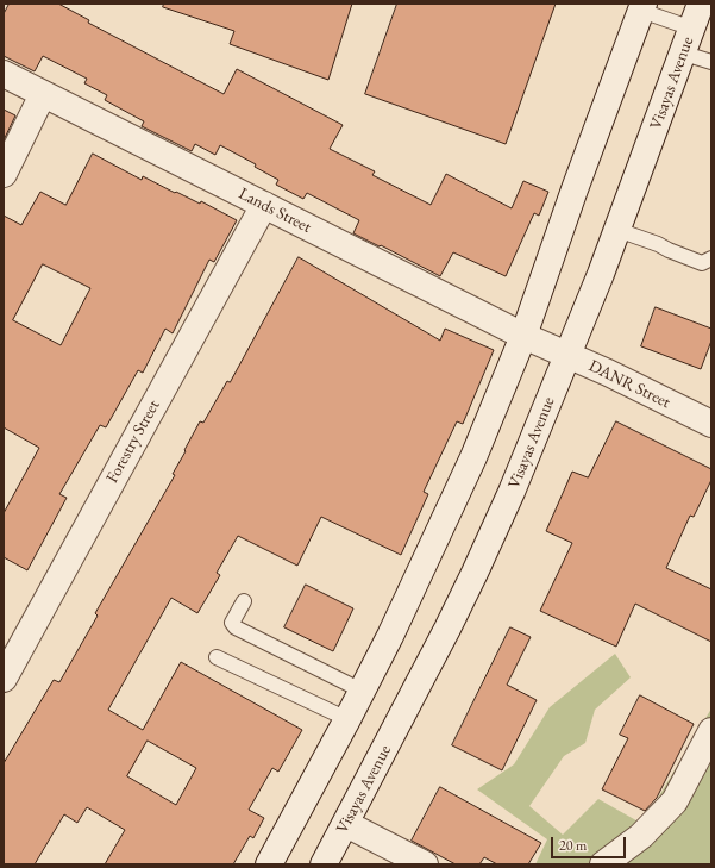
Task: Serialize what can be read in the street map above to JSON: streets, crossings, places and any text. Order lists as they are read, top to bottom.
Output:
{
  "streets": {
    "main road": [
      "Visayas Avenue",
      "Lands Street",
      "DANR Street",
      "Forestry Street"
    ]
  },
  "crossings": [
    ["Visayas Avenue", "Lands Street"],
    ["Visayas Avenue", "DANR Street"],
    ["Lands Street", "DANR Street"],
    ["Lands Street", "Forestry Street"]
  ],
  "scale_bar": "20 m"
}
